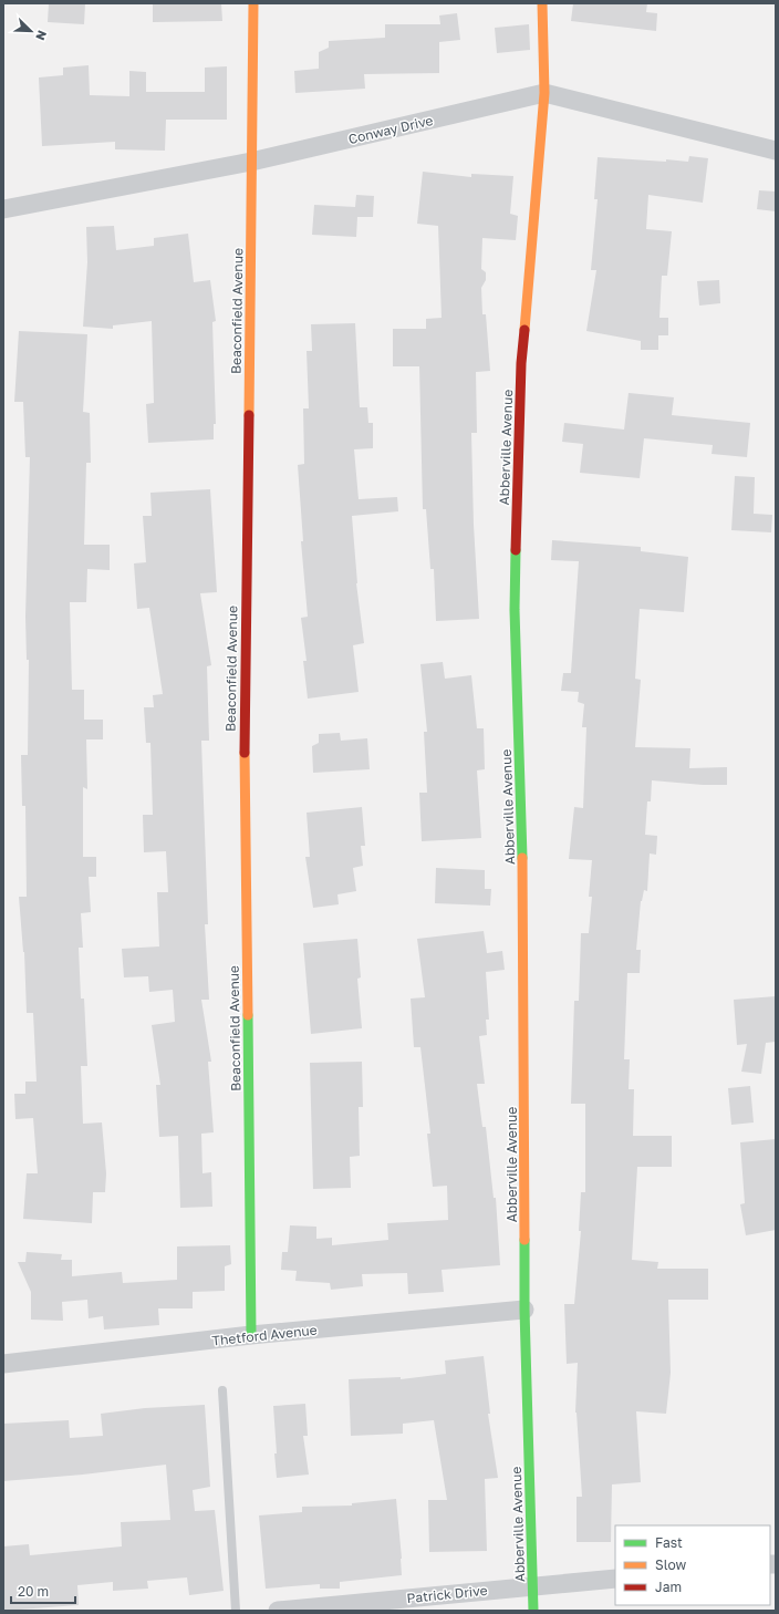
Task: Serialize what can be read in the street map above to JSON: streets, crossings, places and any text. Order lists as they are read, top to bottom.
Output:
{
  "streets": {
    "street": [
      "Conway Drive",
      "Beaconfield Avenue",
      "Abberville Avenue",
      "Thetford Avenue",
      "Patrick Drive"
    ]
  },
  "crossings": [
    ["Conway Drive", "Beaconfield Avenue"],
    ["Conway Drive", "Abberville Avenue"],
    ["Beaconfield Avenue", "Thetford Avenue"],
    ["Abberville Avenue", "Thetford Avenue"],
    ["Abberville Avenue", "Patrick Drive"]
  ],
  "legend": ["Fast", "Slow", "Jam"],
  "scale_bar": "20 m",
  "north": "bottom right"
}
